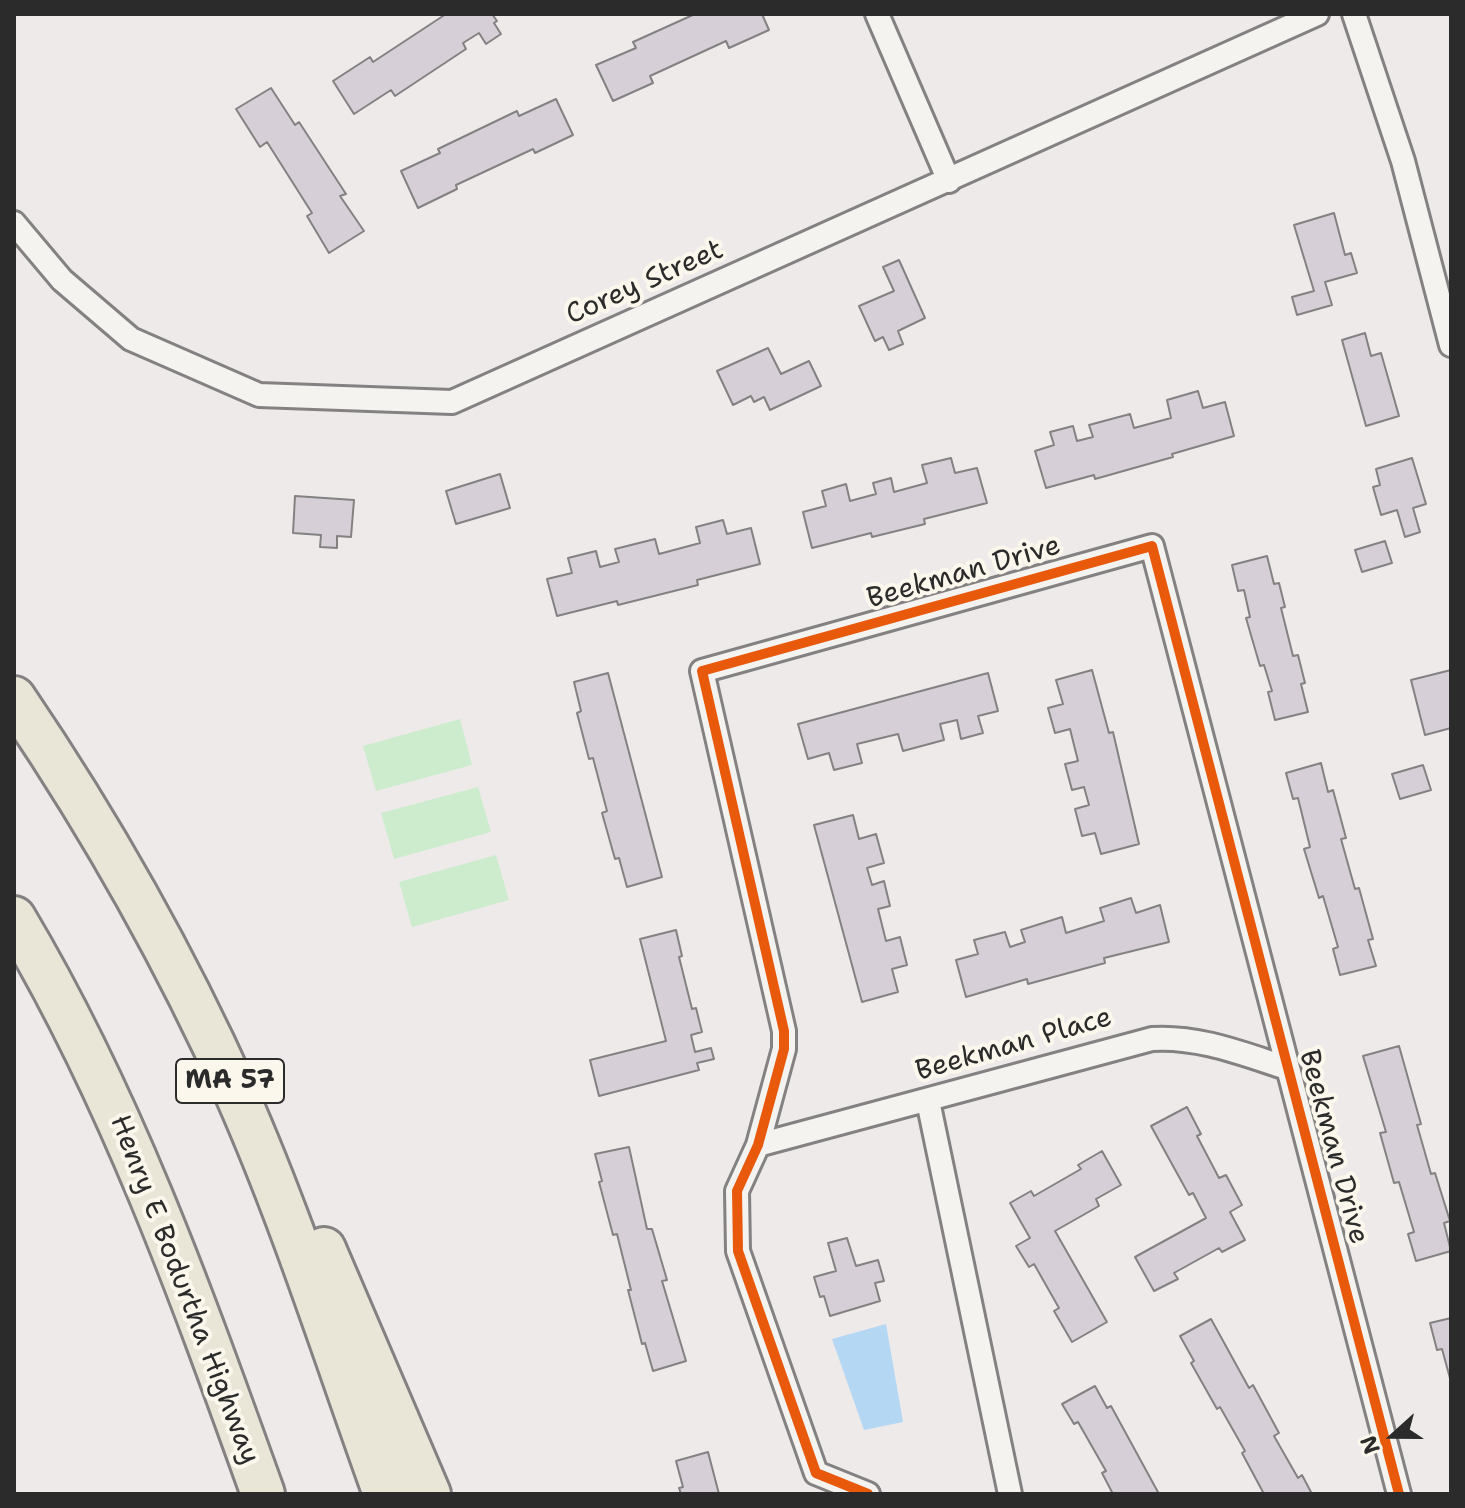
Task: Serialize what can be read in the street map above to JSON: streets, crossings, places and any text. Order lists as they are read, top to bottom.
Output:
{
  "streets": {
    "highway": ["MA 57", "Henry E Bodurtha Highway"],
    "street": ["Corey Street", "Beekman Drive", "Beekman Place"]
  },
  "crossings": [
    ["Beekman Drive", "Beekman Place"]
  ],
  "north": "left"
}
